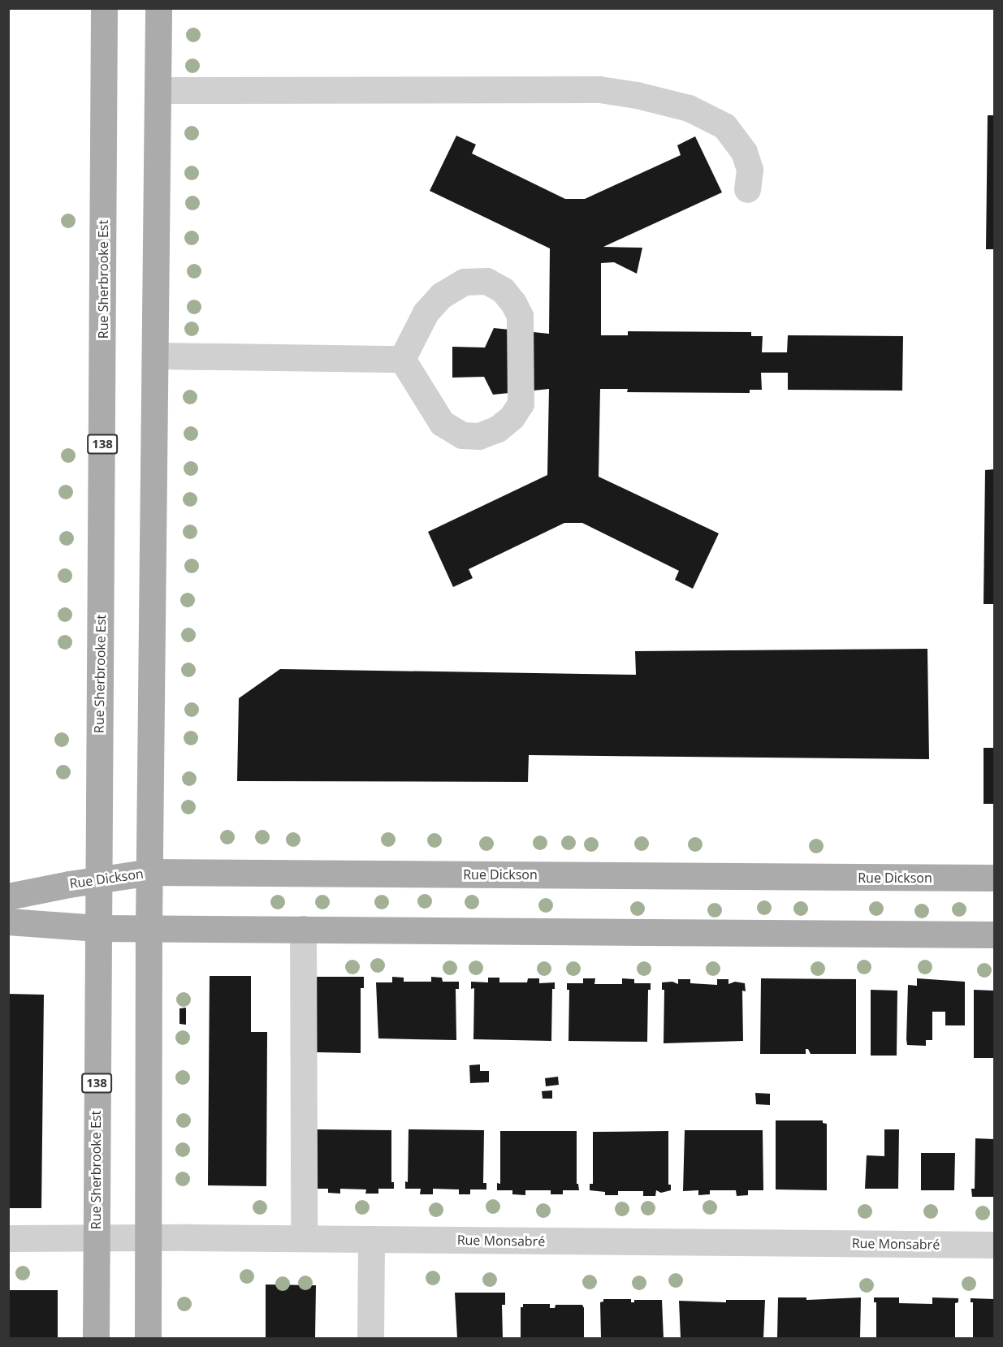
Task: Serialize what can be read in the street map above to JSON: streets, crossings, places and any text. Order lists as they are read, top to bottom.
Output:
{
  "streets": {
    "main road": ["Rue Sherbrooke Est", "138", "Rue Dickson"],
    "street": ["Rue Monsabré"]
  },
  "crossings": [
    ["Rue Sherbrooke Est", "Rue Dickson"],
    ["Rue Sherbrooke Est", "Rue Monsabré"]
  ]
}
